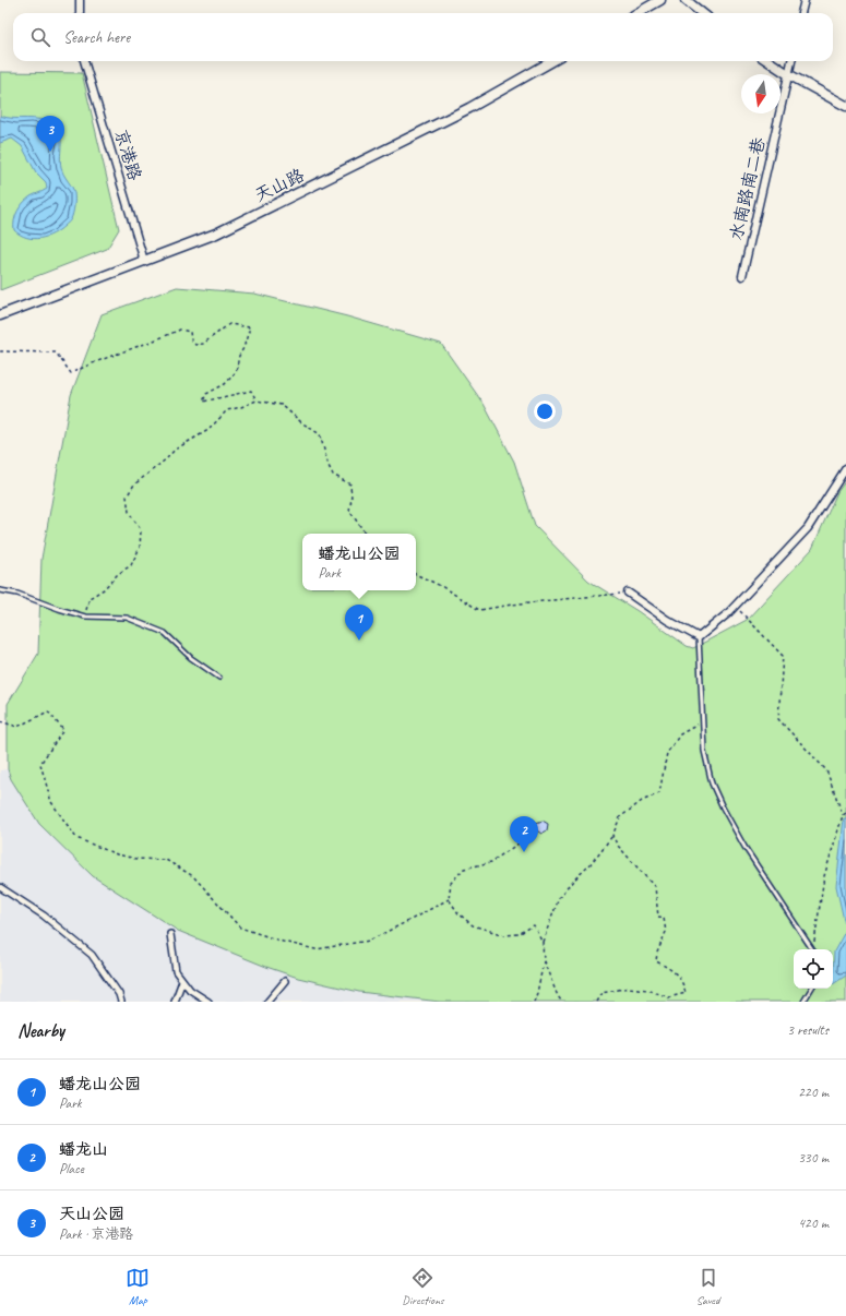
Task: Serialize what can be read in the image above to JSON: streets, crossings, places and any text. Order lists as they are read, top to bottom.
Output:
{
  "streets": {
    "street": ["京港路", "天山路", "水南路南二巷"]
  },
  "crossings": [
    ["京港路", "天山路"]
  ],
  "north": "bottom",
  "page": {
    "search": "Search here",
    "pins": ["3", "1", "2"],
    "popup": ["蟠龙山公园", "Park"],
    "heading": ["Nearby", "3 results"],
    "list": [
      {
        "mark": "1",
        "name": "蟠龙山公园",
        "note": "Park",
        "value": "220 m"
      },
      {
        "mark": "2",
        "name": "蟠龙山",
        "note": "Place",
        "value": "330 m"
      },
      {
        "mark": "3",
        "name": "天山公园",
        "note": "Park · 京港路",
        "value": "420 m"
      }
    ],
    "nav": ["Map", "Directions", "Saved"]
  }
}
